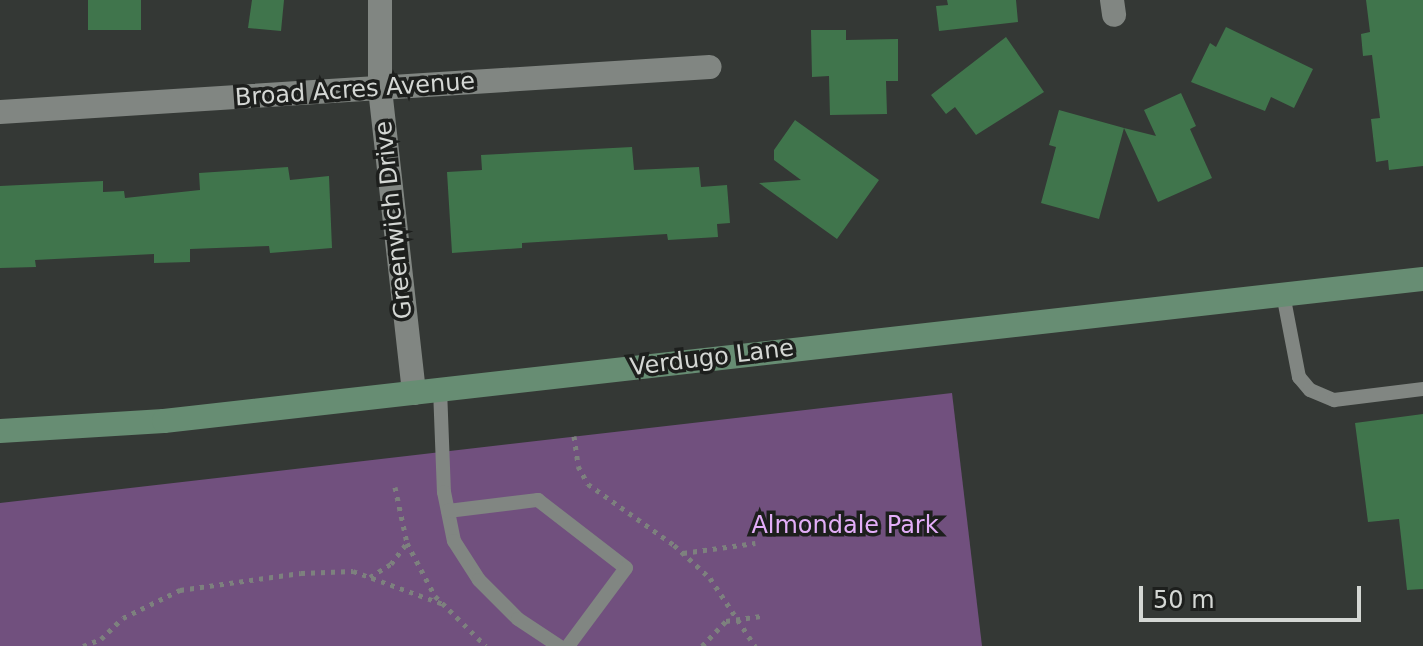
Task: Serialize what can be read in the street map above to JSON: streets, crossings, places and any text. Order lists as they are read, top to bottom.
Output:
{
  "streets": {
    "street": ["Broad Acres Avenue", "Greenwich Drive", "Verdugo Lane"]
  },
  "crossings": [
    ["Broad Acres Avenue", "Greenwich Drive"],
    ["Greenwich Drive", "Verdugo Lane"]
  ],
  "parks": ["Almondale Park"],
  "scale_bar": "50 m"
}
